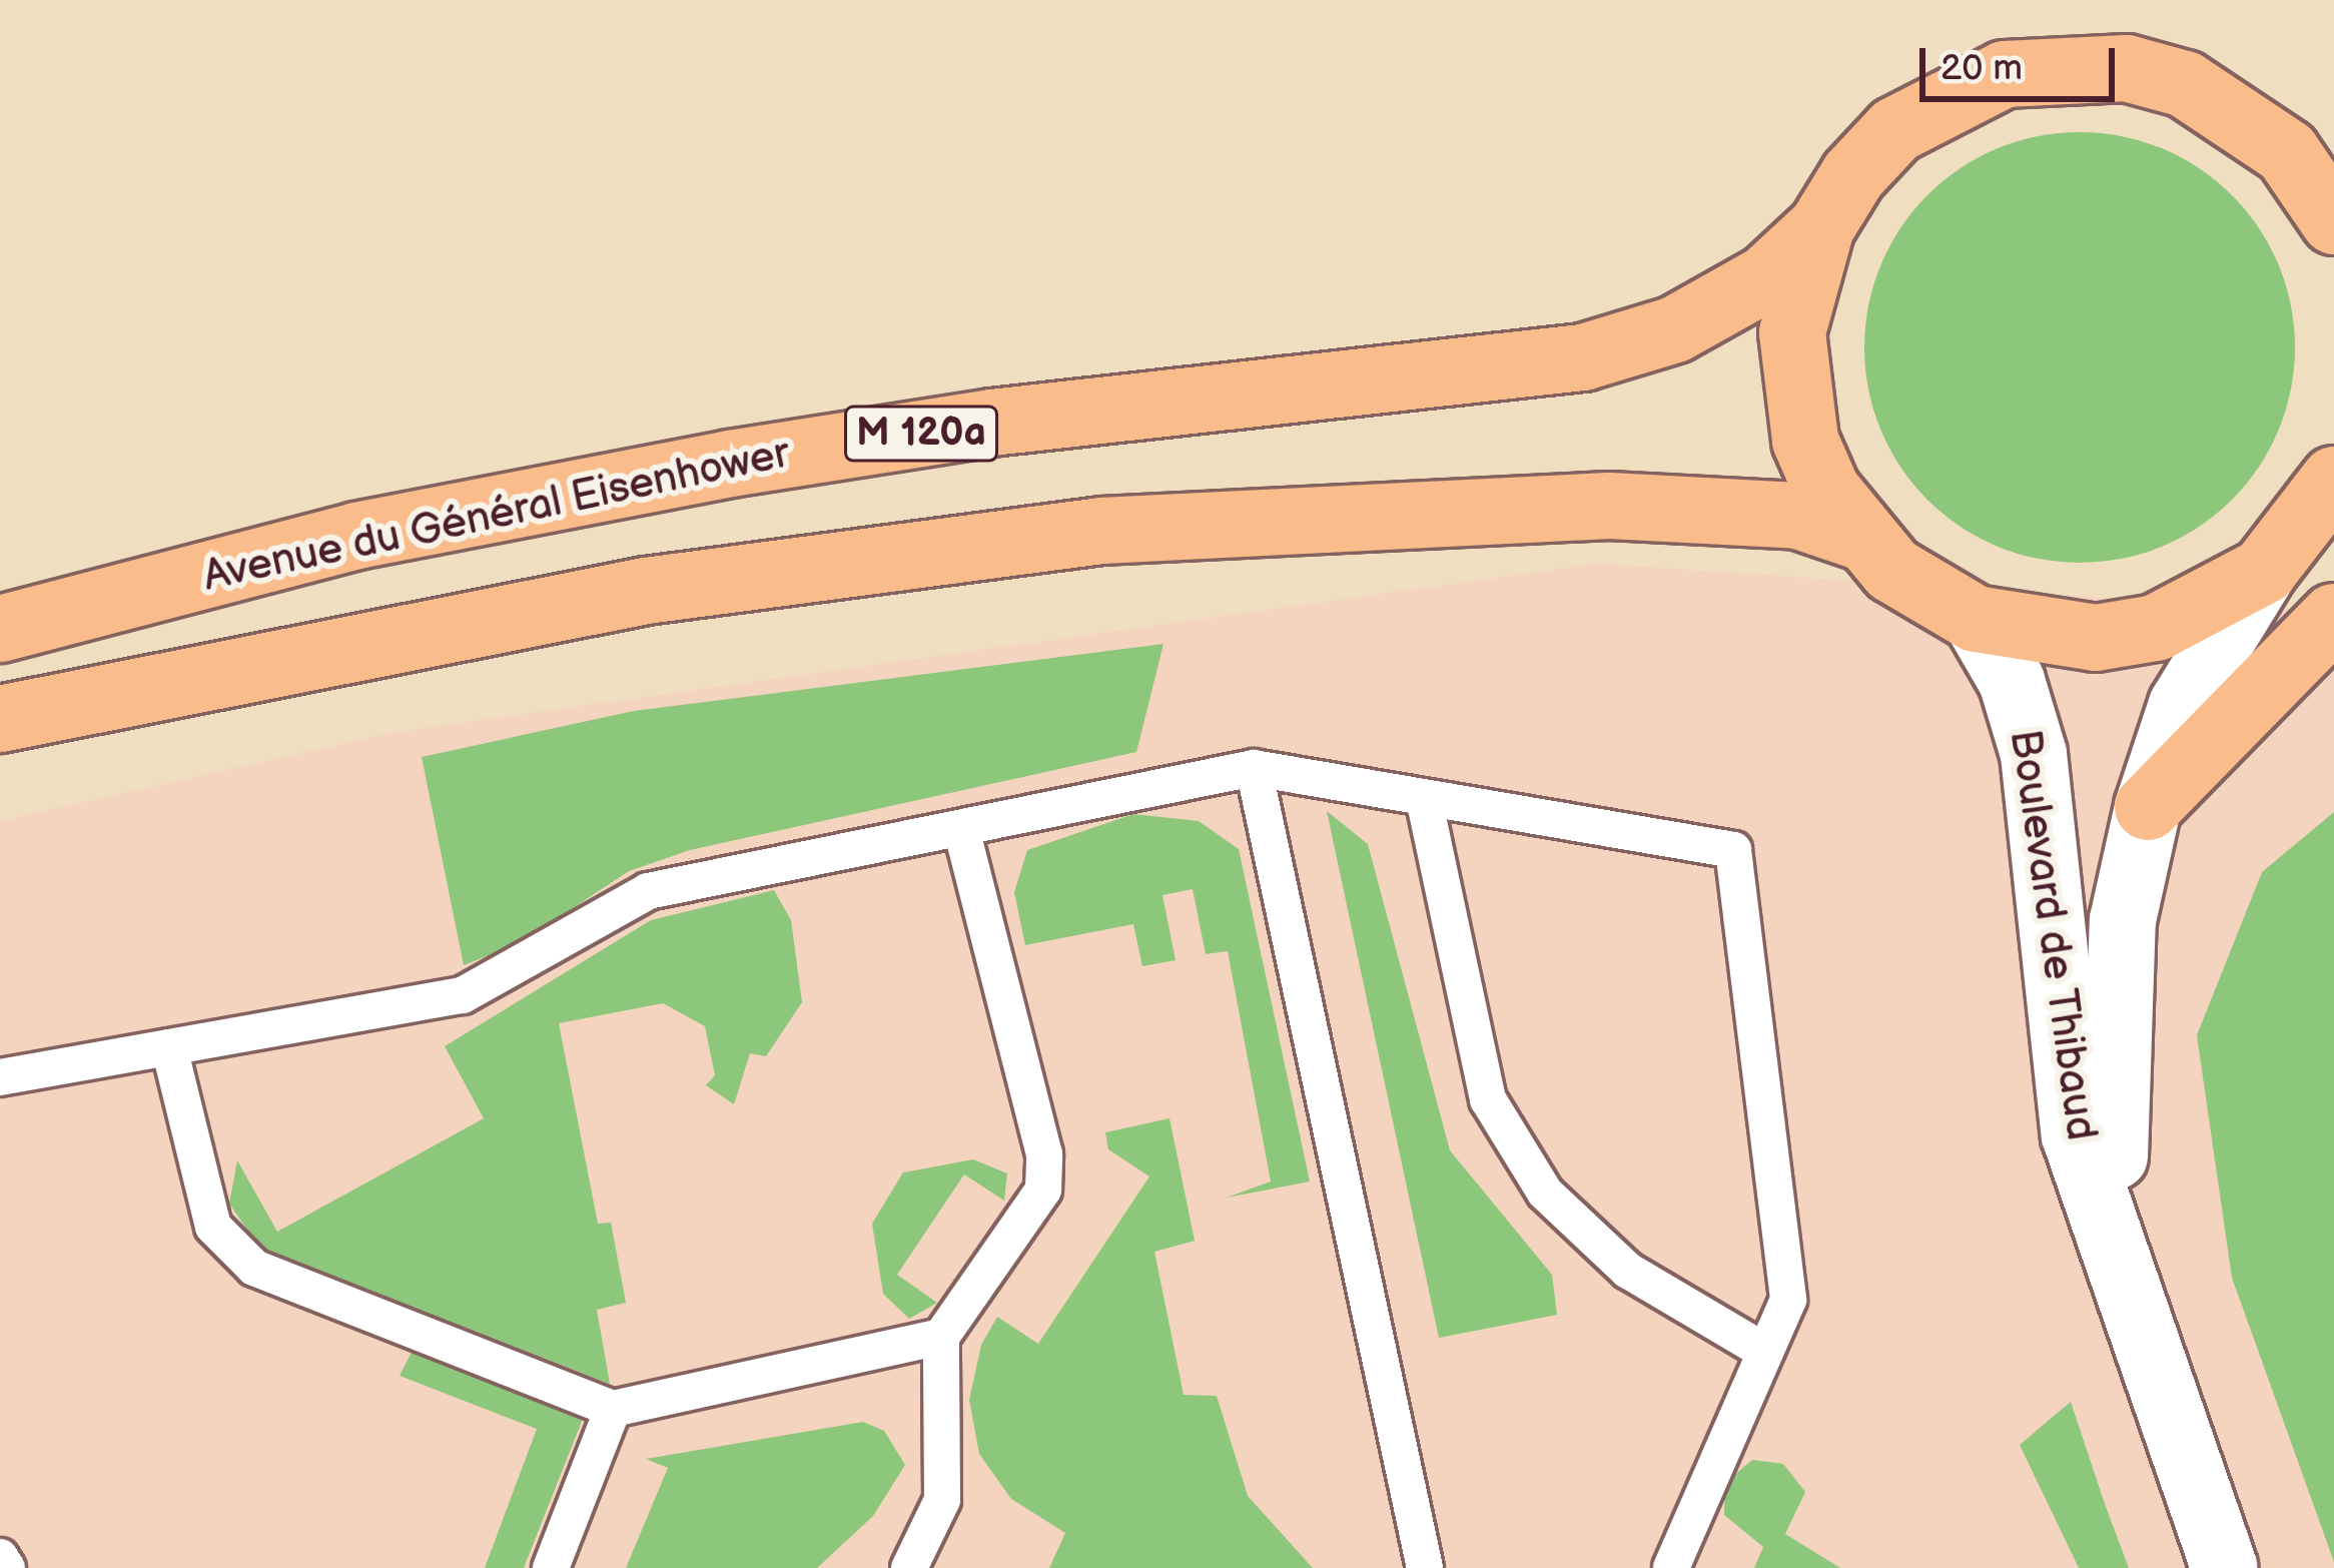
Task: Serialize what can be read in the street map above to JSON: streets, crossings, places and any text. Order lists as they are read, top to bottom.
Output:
{
  "streets": {
    "main road": ["M 120a", "Avenue du Général Eisenhower"],
    "street": ["Boulevard de Thibaud"]
  },
  "scale_bar": "20 m"
}
